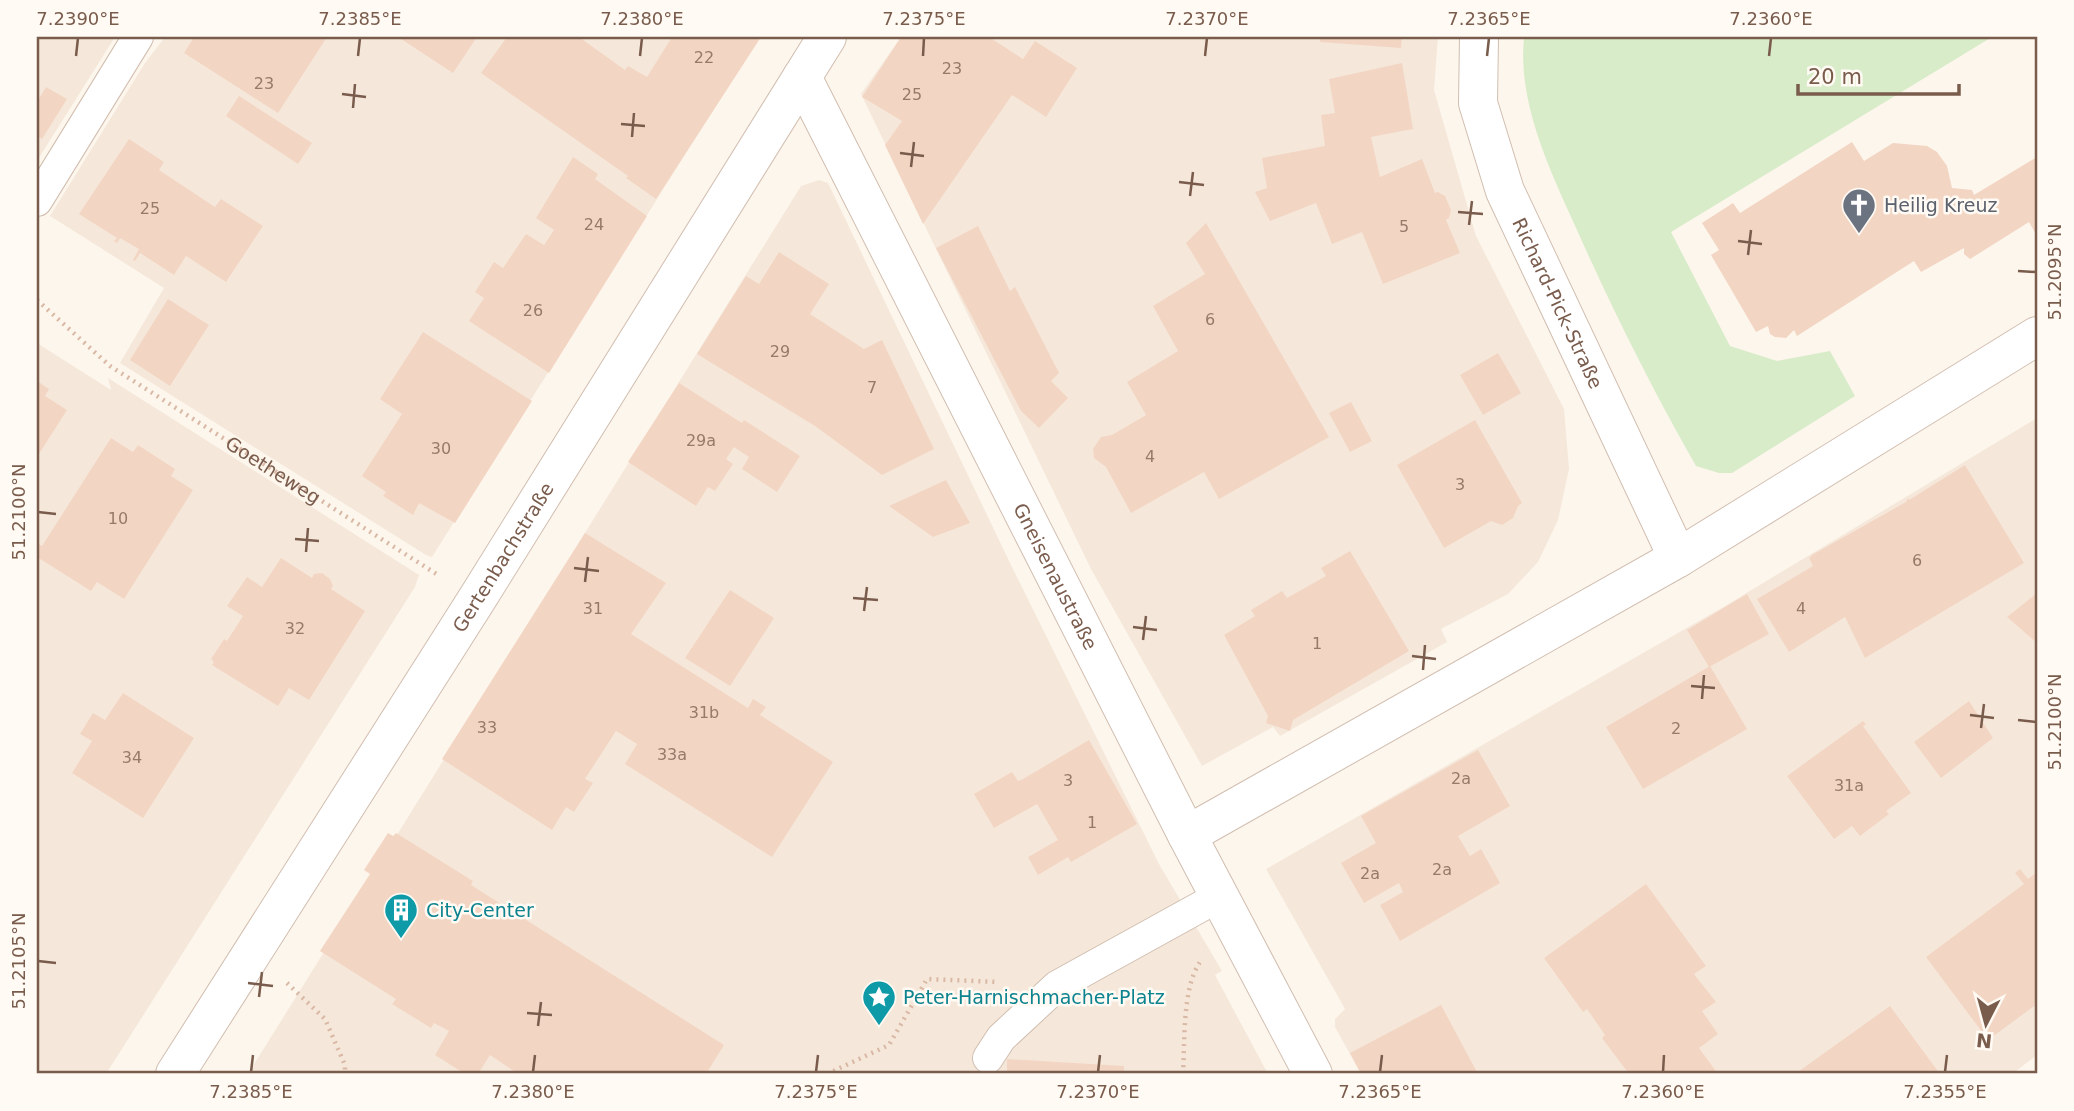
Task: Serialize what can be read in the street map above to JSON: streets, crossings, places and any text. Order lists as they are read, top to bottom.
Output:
{
  "streets": {
    "street": ["Richard-Pick-Straße", "Gertenbachstraße", "Gneisenaustraße"],
    "path": ["Goetheweg"]
  },
  "crossings": [
    ["Gertenbachstraße", "Gneisenaustraße"]
  ],
  "places": {
    "church": ["Heilig Kreuz"],
    "building": ["City-Center"],
    "place": ["Peter-Harnischmacher-Platz"]
  },
  "house_numbers": [
    "22",
    "23",
    "23",
    "25",
    "25",
    "24",
    "5",
    "26",
    "6",
    "29",
    "7",
    "29a",
    "30",
    "4",
    "3",
    "10",
    "6",
    "31",
    "4",
    "32",
    "1",
    "31b",
    "33",
    "2",
    "33a",
    "34",
    "2a",
    "3",
    "31a",
    "1",
    "2a",
    "2a"
  ],
  "scale_bar": "20 m",
  "north": "bottom",
  "coordinates": [
    "7.2390°E",
    "7.2385°E",
    "7.2380°E",
    "7.2375°E",
    "7.2370°E",
    "7.2365°E",
    "7.2360°E",
    "51.2095°N",
    "51.2100°N",
    "51.2105°N",
    "7.2355°E"
  ]
}
